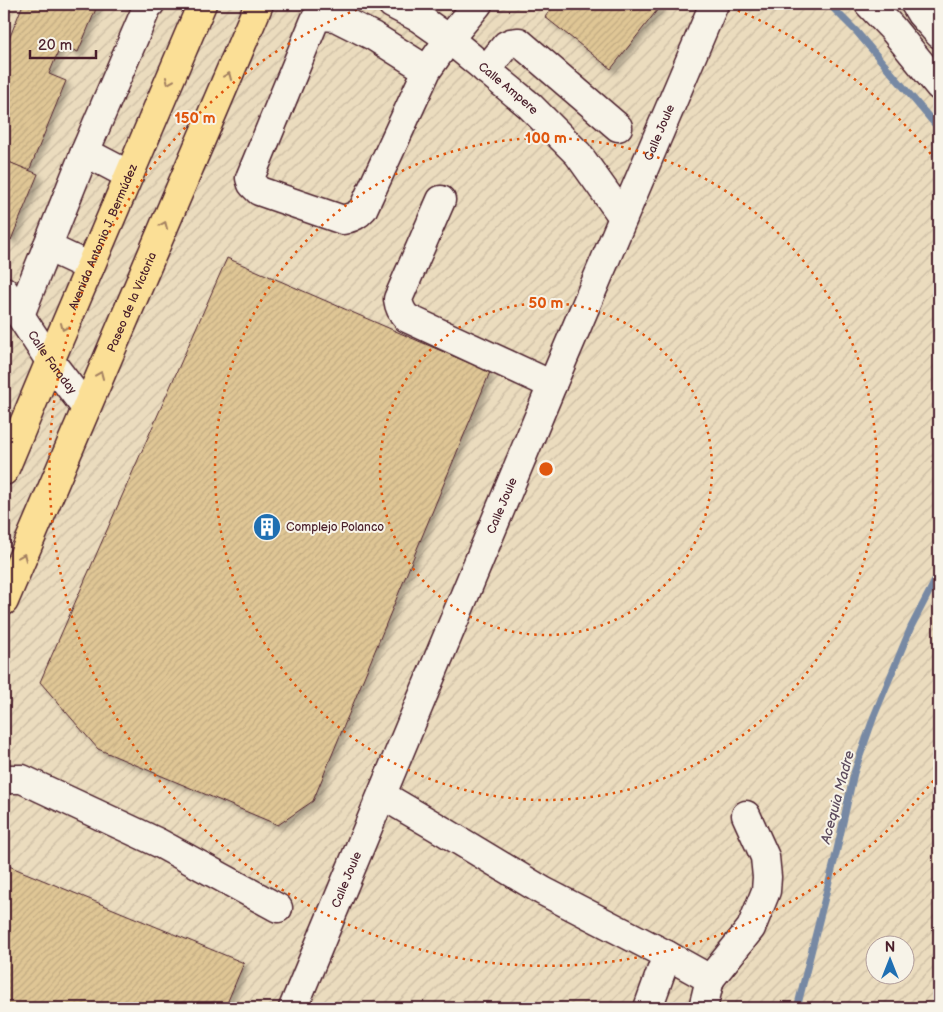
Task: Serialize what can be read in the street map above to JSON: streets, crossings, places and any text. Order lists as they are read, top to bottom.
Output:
{
  "streets": {
    "main road": ["Avenida Antonio J. Bermúdez", "Paseo de la Victoria"],
    "street": ["Calle Ampere", "Calle Joule", "Calle Faraday"]
  },
  "crossings": [
    ["Calle Ampere", "Calle Joule"],
    ["Avenida Antonio J. Bermúdez", "Calle Faraday"],
    ["Paseo de la Victoria", "Calle Faraday"]
  ],
  "one_way": ["Avenida Antonio J. Bermúdez", "Paseo de la Victoria"],
  "water": ["Acequia Madre"],
  "places": {
    "building": ["Complejo Polanco"]
  },
  "scale_bar": "20 m",
  "north": "top",
  "rings": ["150 m", "100 m", "50 m"]
}
